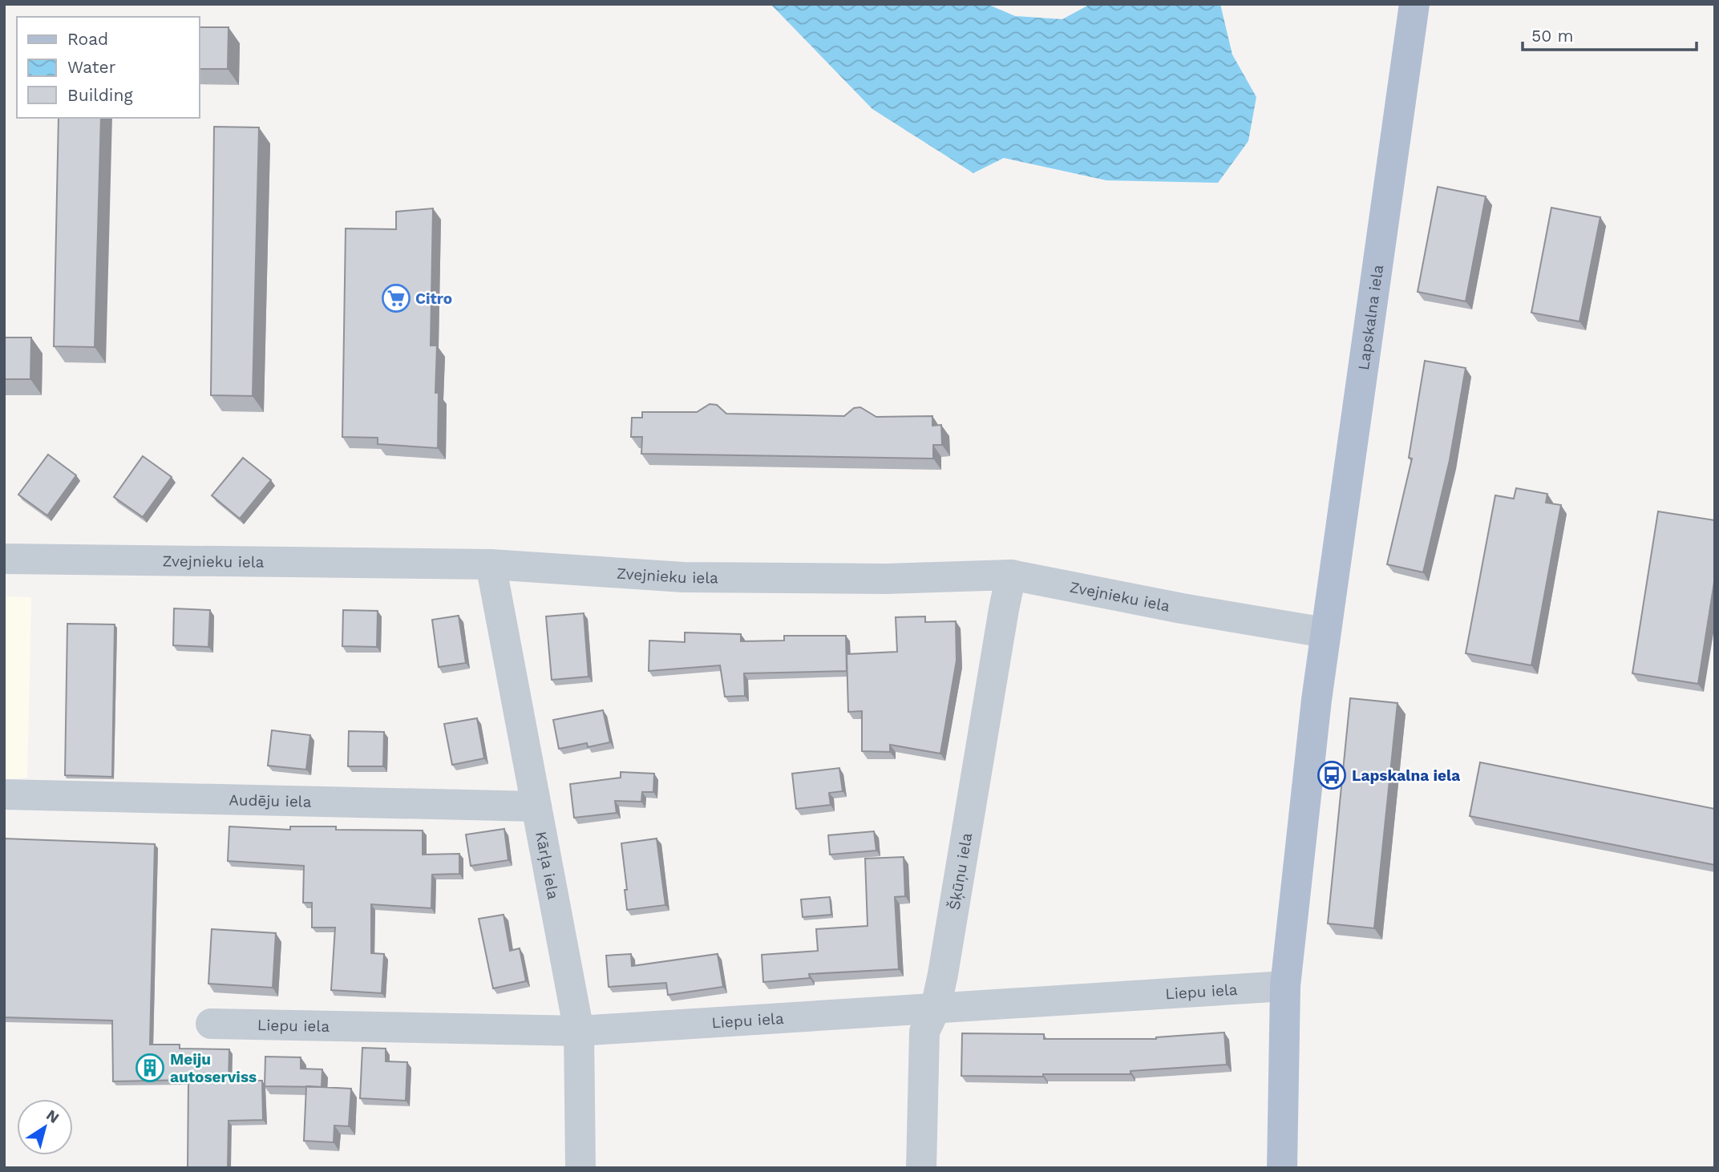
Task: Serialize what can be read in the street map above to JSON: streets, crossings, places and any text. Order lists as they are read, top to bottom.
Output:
{
  "streets": {
    "main road": ["Lapskalna iela"],
    "street": [
      "Zvejnieku iela",
      "Audēju iela",
      "Kārļa iela",
      "Šķūņu iela",
      "Liepu iela"
    ]
  },
  "crossings": [
    ["Lapskalna iela", "Zvejnieku iela"],
    ["Lapskalna iela", "Liepu iela"],
    ["Zvejnieku iela", "Kārļa iela"],
    ["Zvejnieku iela", "Šķūņu iela"],
    ["Audēju iela", "Kārļa iela"],
    ["Kārļa iela", "Liepu iela"],
    ["Šķūņu iela", "Liepu iela"]
  ],
  "places": {
    "supermarket": ["Citro"],
    "bus stop": ["Lapskalna iela"],
    "building": ["Meiju autoserviss"]
  },
  "legend": ["Road", "Water", "Building"],
  "scale_bar": "50 m",
  "north": "top right"
}
